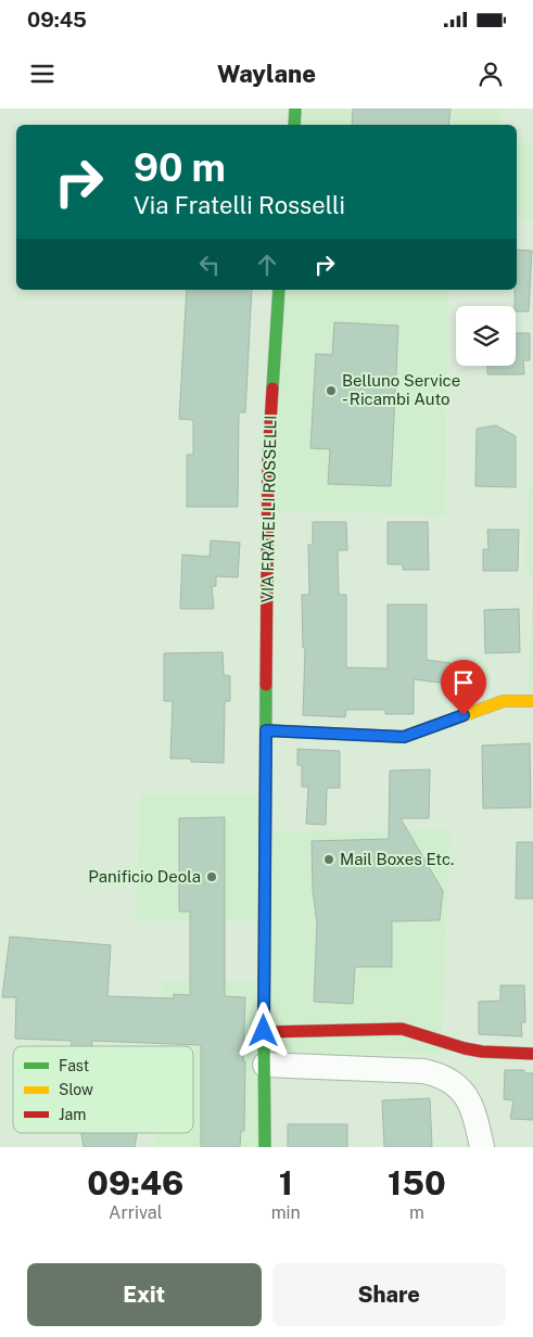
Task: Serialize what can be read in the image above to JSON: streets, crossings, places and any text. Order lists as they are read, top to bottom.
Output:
{
  "streets": {
    "main road": ["VIA FRATELLI ROSSELLI"]
  },
  "places": ["Belluno Service - Ricambi Auto", "Mail Boxes Etc.", "Panificio Deola"],
  "legend": ["Fast", "Slow", "Jam"],
  "page": {
    "status": "09:45",
    "header": "Waylane",
    "turn": ["90 m", "Via Fratelli Rosselli"],
    "eta": [
      "09:46",
      "Arrival",
      "1",
      "min",
      "150",
      "m"
    ],
    "buttons": ["Exit", "Share"]
  }
}
